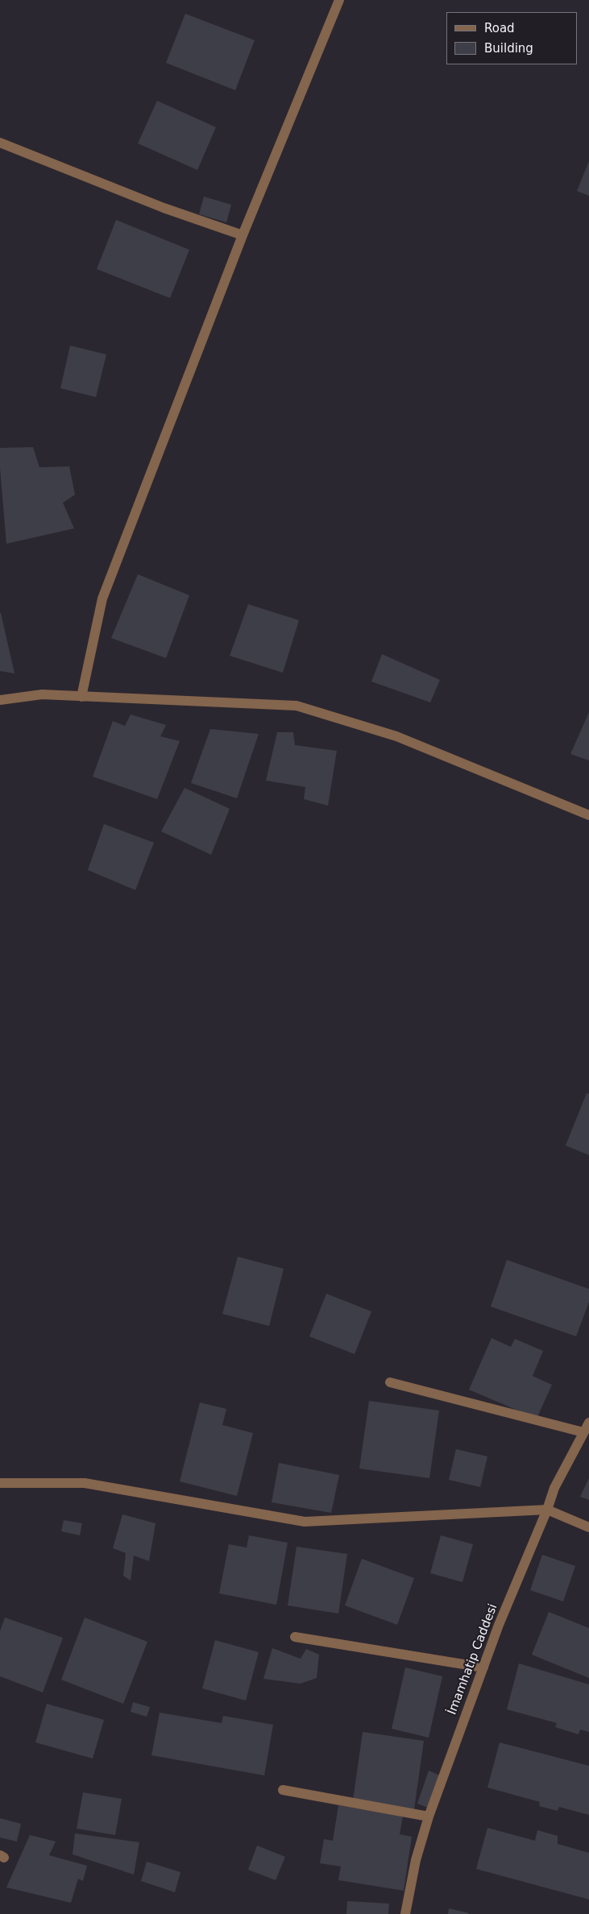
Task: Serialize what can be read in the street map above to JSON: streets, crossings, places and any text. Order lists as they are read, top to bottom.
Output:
{
  "streets": {
    "street": ["İmamhatip Caddesi"]
  },
  "legend": ["Road", "Building"]
}
